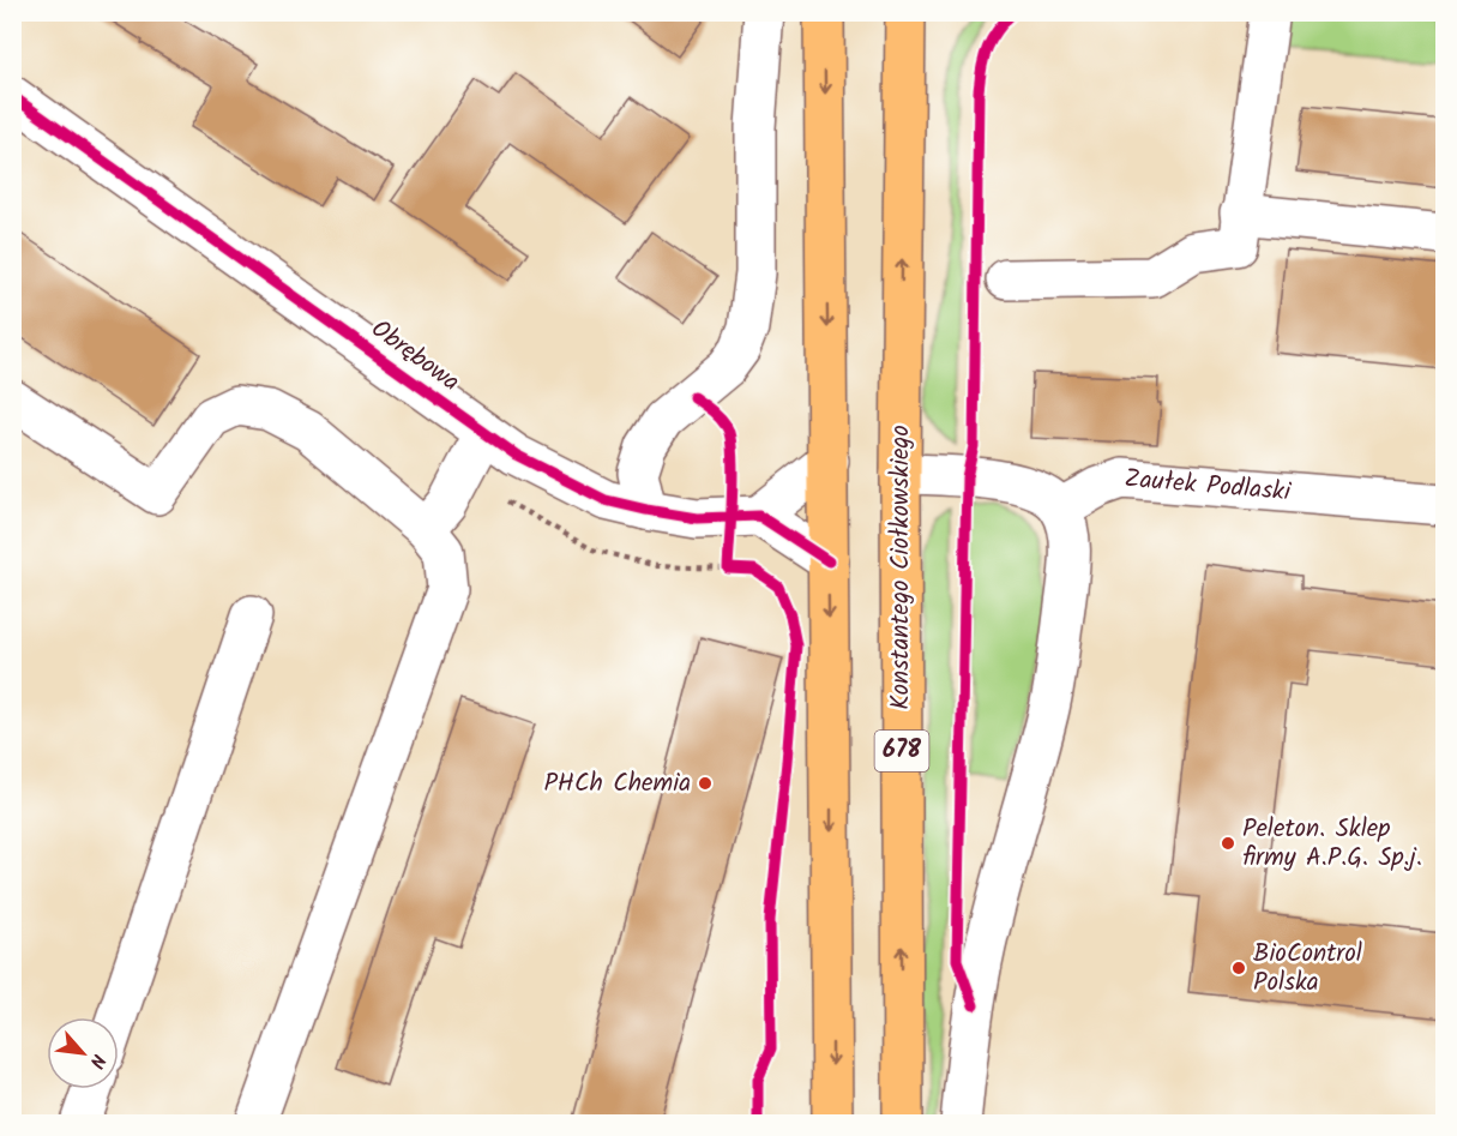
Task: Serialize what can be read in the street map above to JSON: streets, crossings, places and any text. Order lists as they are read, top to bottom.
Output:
{
  "streets": {
    "highway": ["Konstantego Ciołkowskiego", "678"],
    "street": ["Obrębowa", "Zaułek Podlaski"]
  },
  "places": ["PHCh Chemia", "Peleton. Sklep firmy A.P.G. Sp.j.", "BioControl Polska"],
  "north": "bottom right"
}
